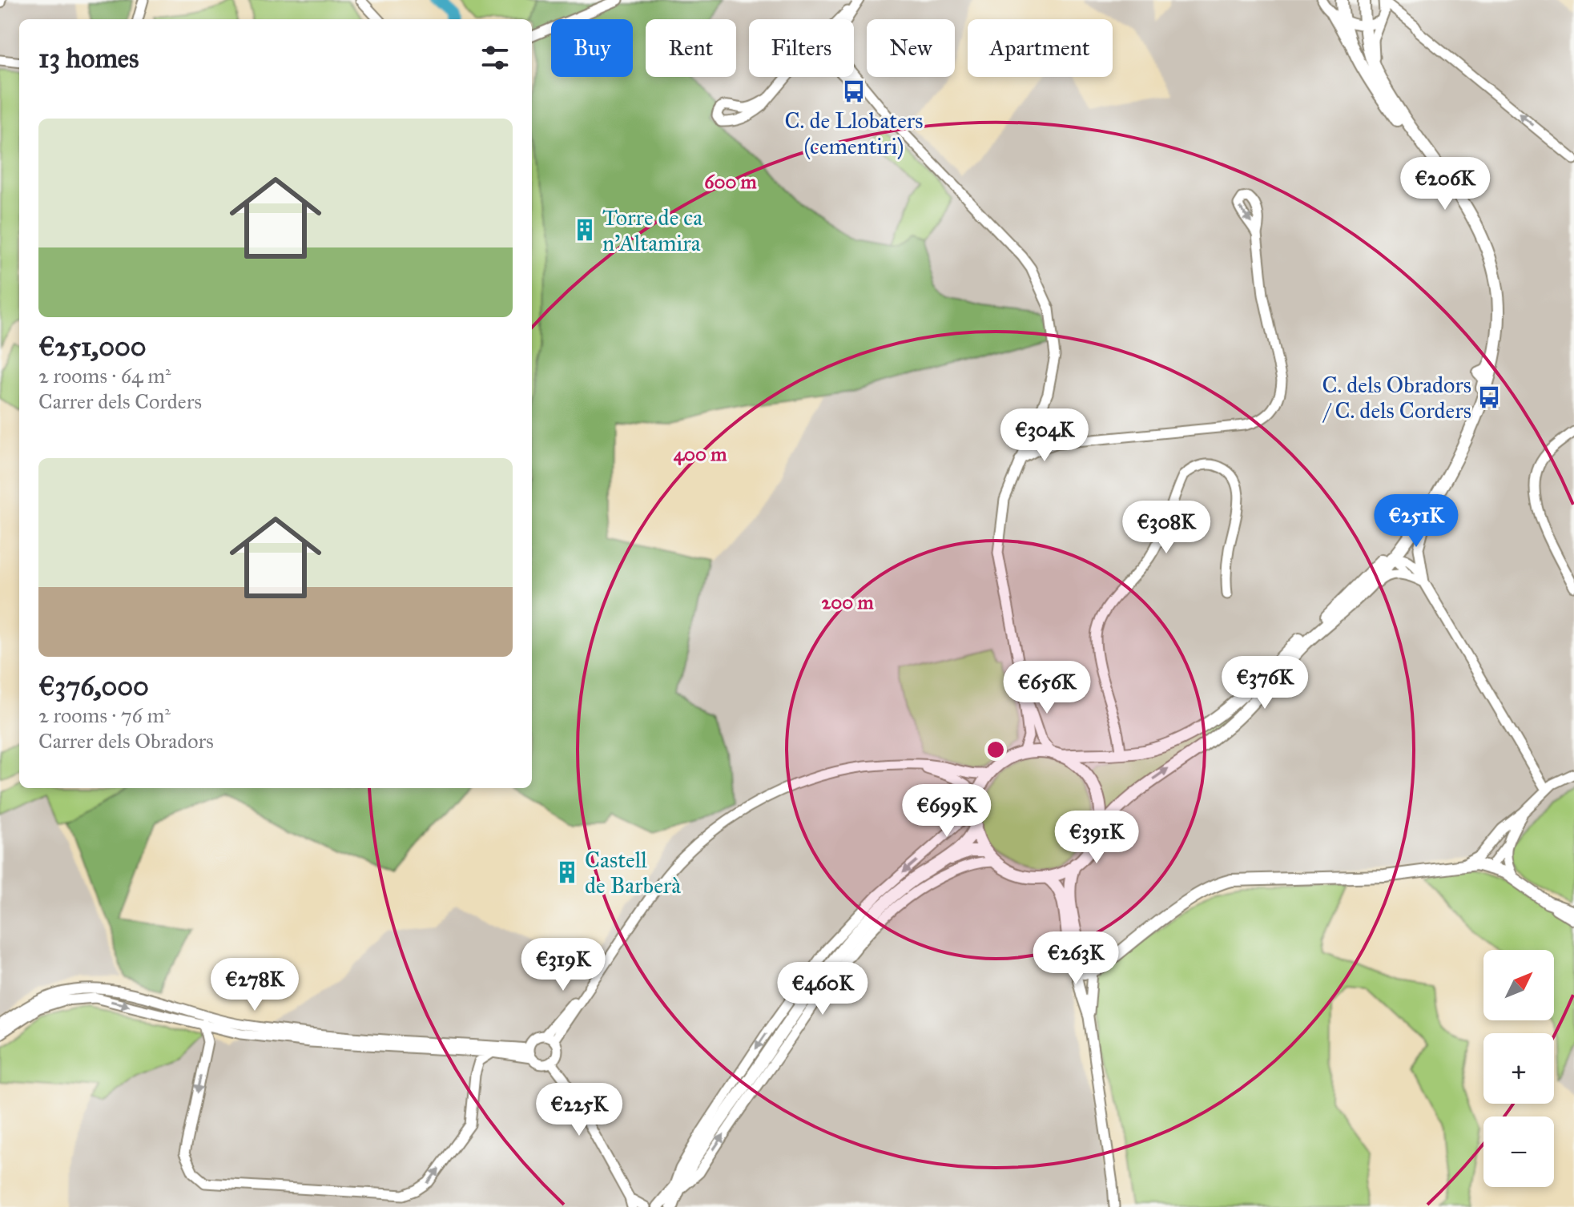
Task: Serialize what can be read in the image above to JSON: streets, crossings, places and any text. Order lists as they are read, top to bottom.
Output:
{
  "places": {
    "bus stop": ["C. de Llobaters (cementiri)", "C. dels Obradors / C. dels Corders"],
    "building": ["Torre de ca n'Altamira", "Castell de Barberà"]
  },
  "north": "top right",
  "page": {
    "chip": [
      "Buy",
      "Rent",
      "Filters",
      "New",
      "Apartment"
    ],
    "heading": "13 homes",
    "list": [
      {
        "name": "€251,000",
        "note": "2 rooms · 64 m² · Carrer dels Corders"
      },
      {
        "name": "€376,000",
        "note": "2 rooms · 76 m² · Carrer dels Obradors"
      }
    ],
    "price": [
      "€206K",
      "€304K",
      "€251K",
      "€308K",
      "€376K",
      "€656K",
      "€699K",
      "€391K",
      "€263K",
      "€319K",
      "€278K",
      "€460K",
      "€225K"
    ],
    "map_buttons": ["+", "−"]
  },
  "rings": ["600 m", "400 m", "200 m"]
}
